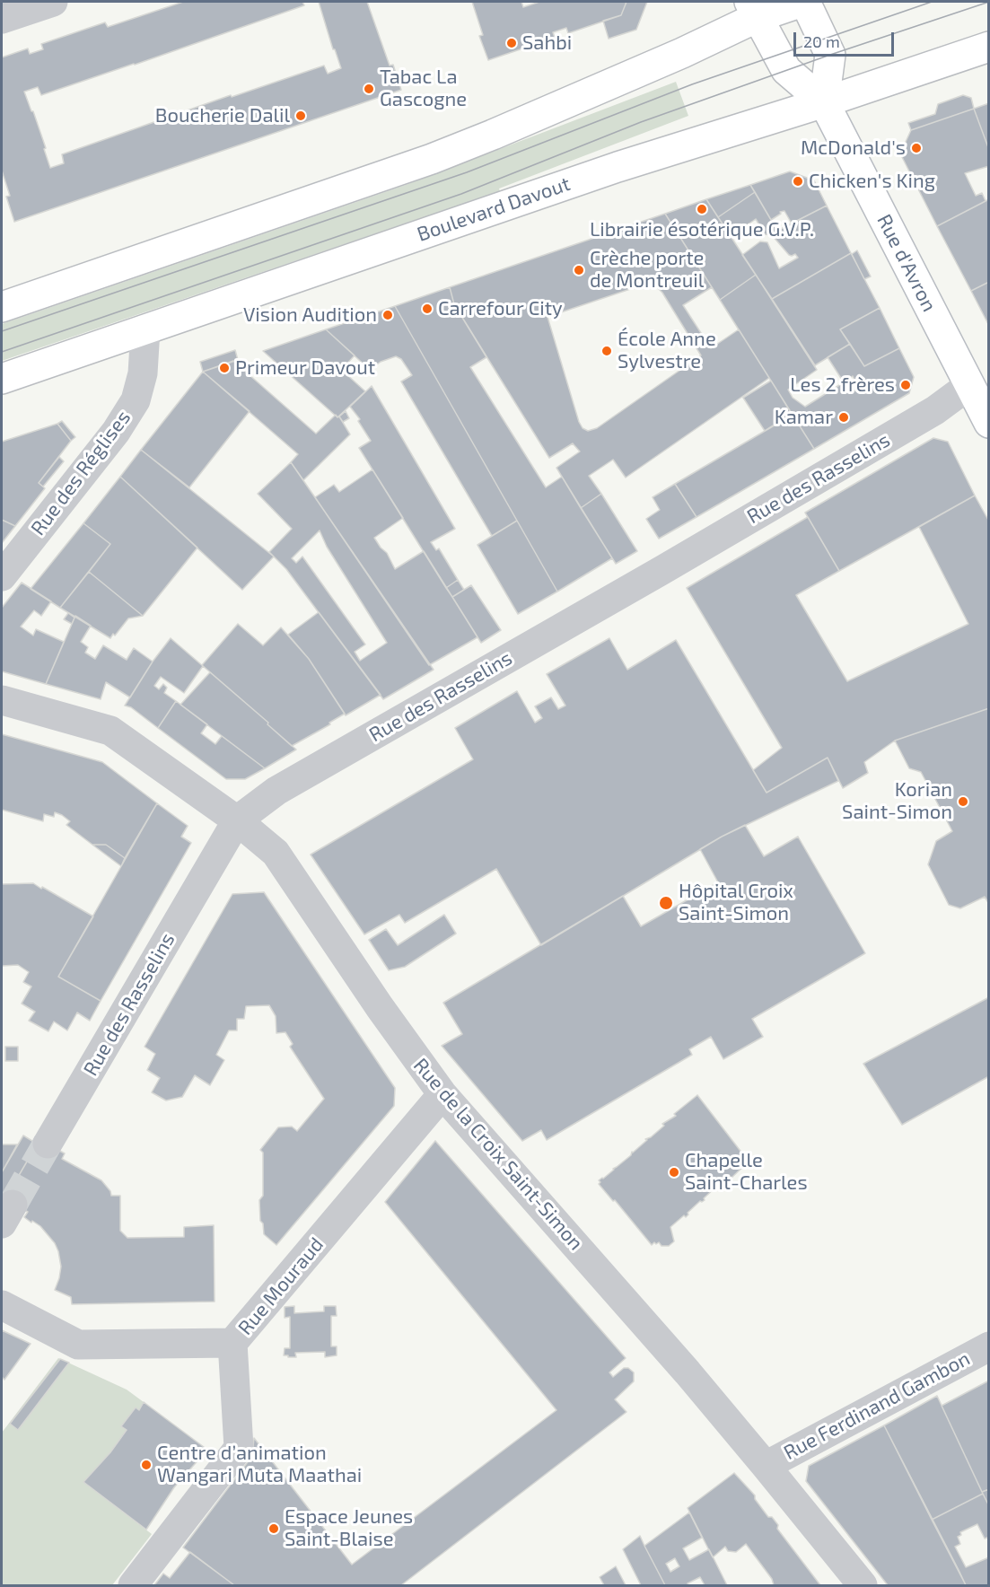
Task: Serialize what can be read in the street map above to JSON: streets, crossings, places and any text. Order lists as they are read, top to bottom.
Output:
{
  "streets": {
    "main road": ["Boulevard Davout", "Rue d'Avron"],
    "street": [
      "Rue des Réglises",
      "Rue des Rasselins",
      "Rue de la Croix Saint-Simon",
      "Rue Mouraud",
      "Rue Ferdinand Gambon"
    ]
  },
  "crossings": [
    ["Boulevard Davout", "Rue d'Avron"],
    ["Boulevard Davout", "Rue des Réglises"],
    ["Rue d'Avron", "Rue des Rasselins"],
    ["Rue des Rasselins", "Rue de la Croix Saint-Simon"],
    ["Rue de la Croix Saint-Simon", "Rue Mouraud"],
    ["Rue de la Croix Saint-Simon", "Rue Ferdinand Gambon"]
  ],
  "places": [
    "Sahbi",
    "Tabac La Gascogne",
    "Boucherie Dalil",
    "McDonald's",
    "Chicken's King",
    "Librairie ésotérique G.V.P.",
    "Crèche porte de Montreuil",
    "Carrefour City",
    "Vision Audition",
    "École Anne Sylvestre",
    "Primeur Davout",
    "Les 2 frères",
    "Kamar",
    "Korian Saint-Simon",
    "Hôpital Croix Saint-Simon",
    "Chapelle Saint-Charles",
    "Centre d’animation Wangari Muta Maathai",
    "Espace Jeunes Saint-Blaise"
  ],
  "scale_bar": "20 m"
}
